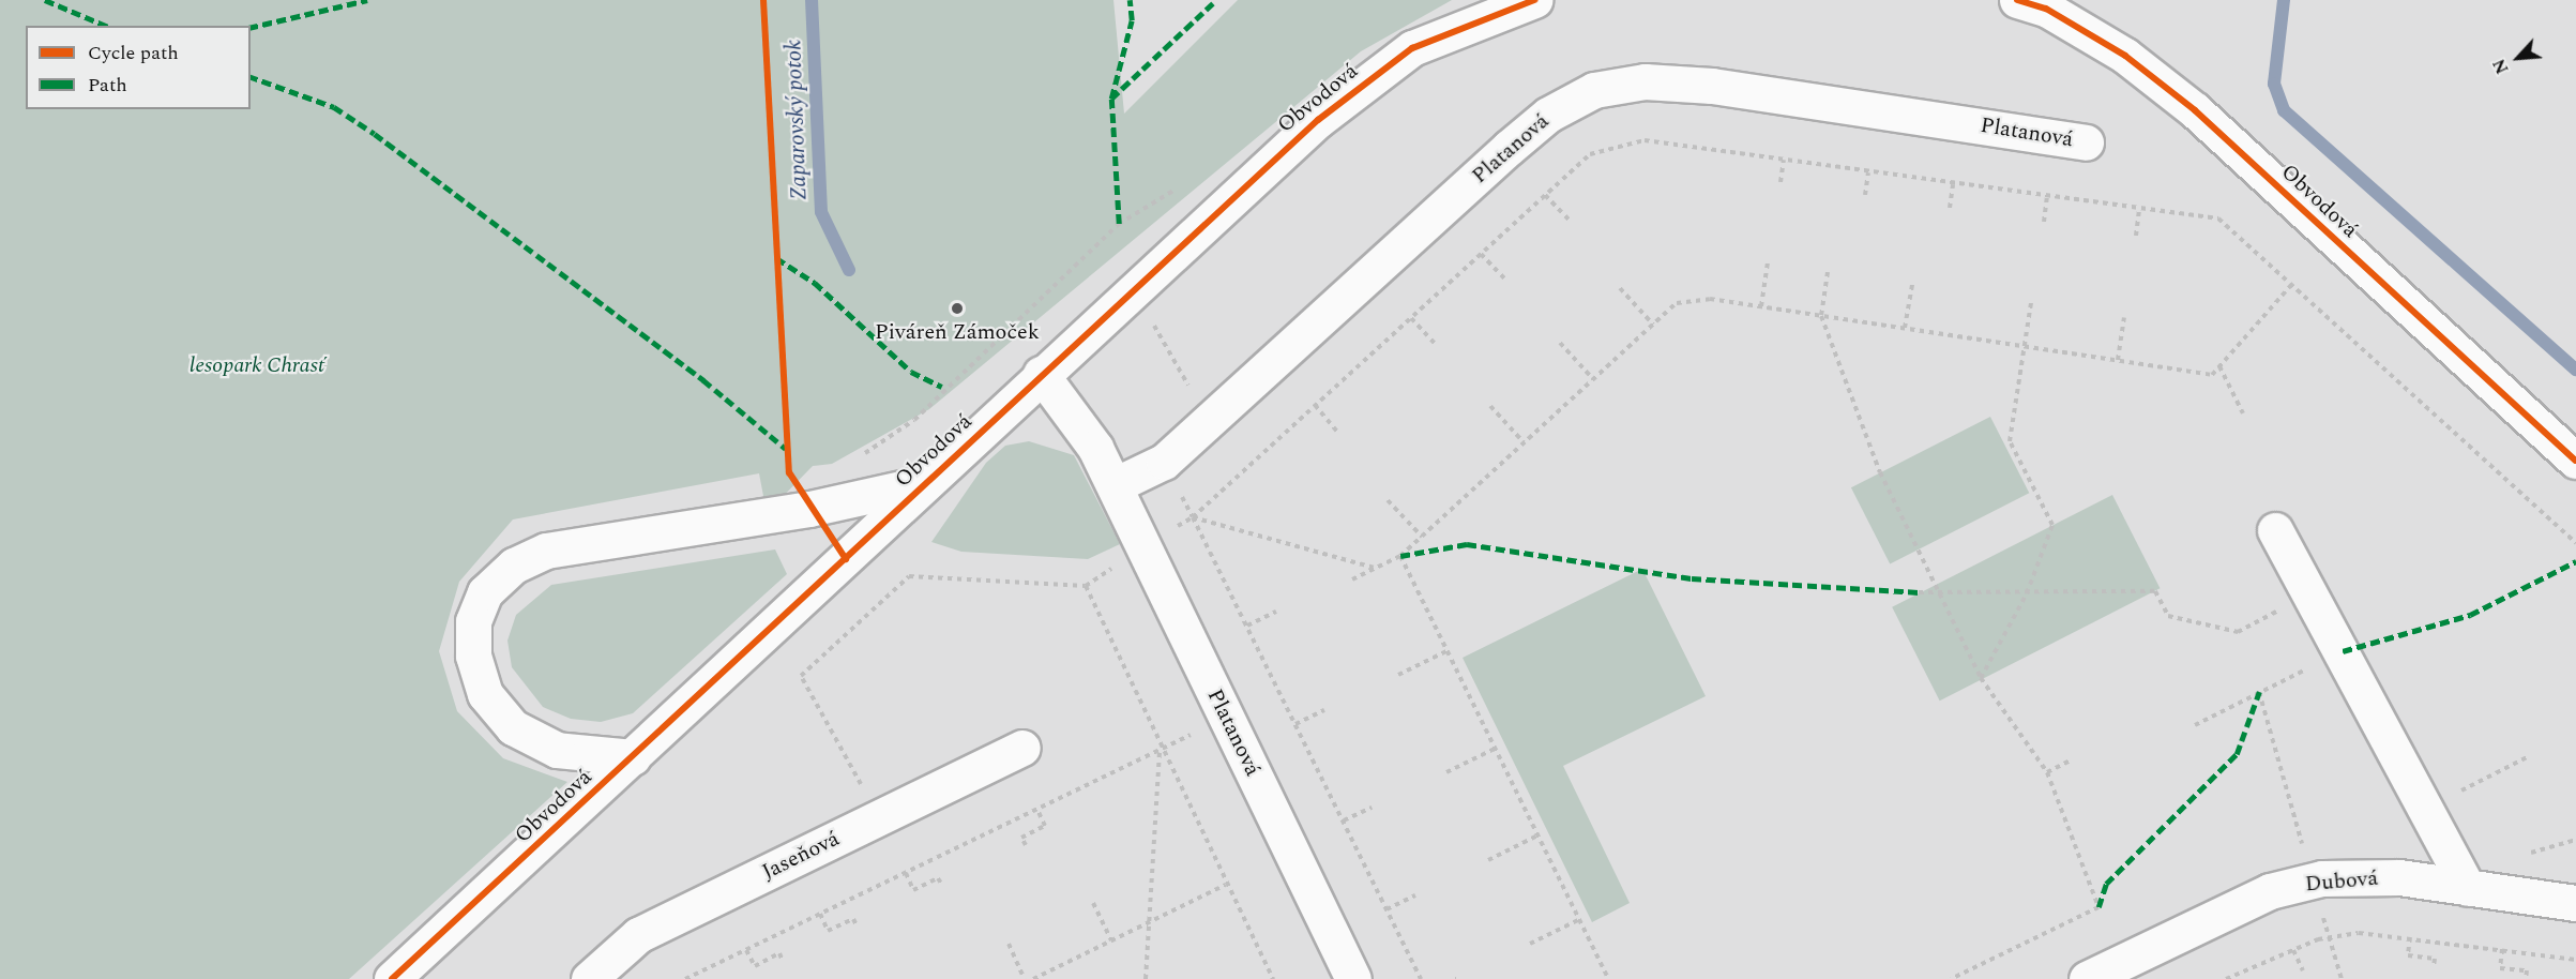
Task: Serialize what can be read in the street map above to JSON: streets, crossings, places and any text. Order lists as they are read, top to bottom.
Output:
{
  "streets": {
    "street": [
      "Obvodová",
      "Platanová",
      "Jaseňová",
      "Dubová"
    ]
  },
  "crossings": [
    ["Obvodová", "Platanová"]
  ],
  "water": ["Zaparovský potok"],
  "parks": ["lesopark Chrasť"],
  "places": ["Piváreň Zámoček"],
  "legend": ["Cycle path", "Path"],
  "north": "bottom left"
}
